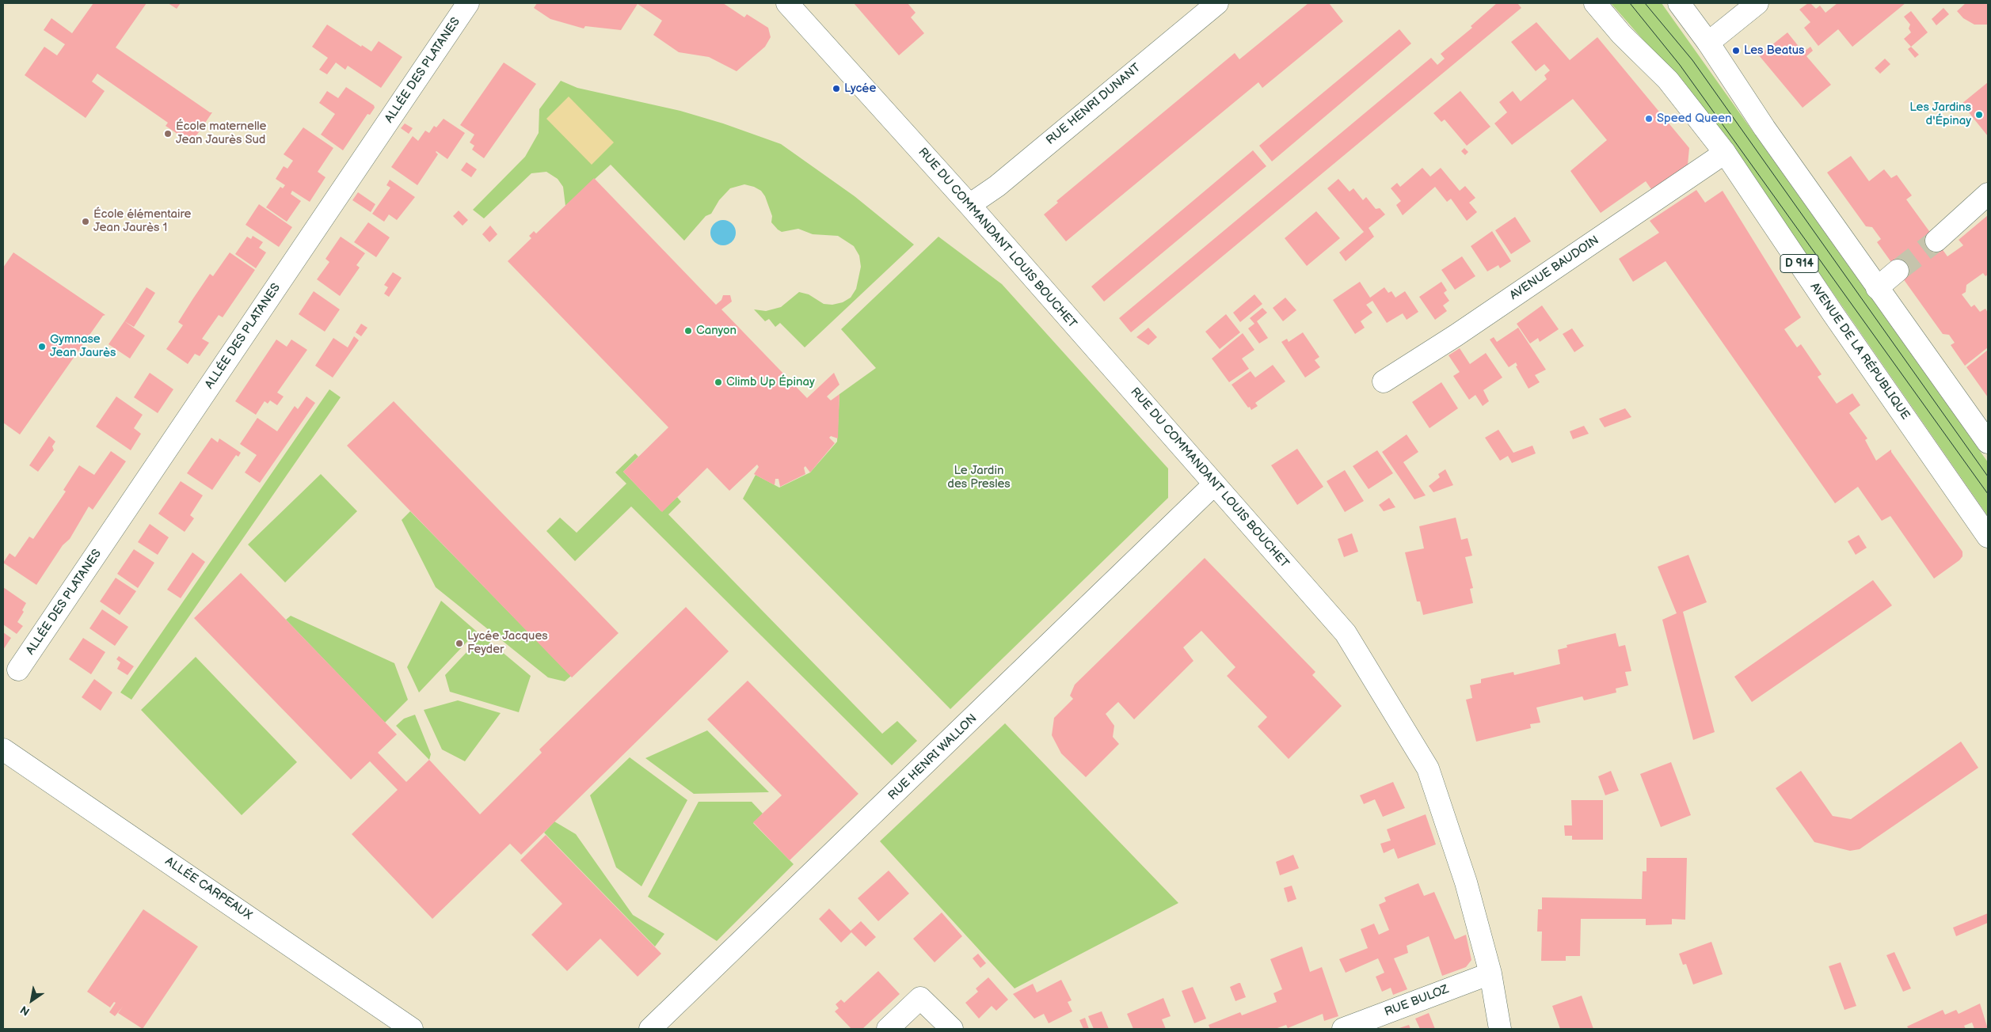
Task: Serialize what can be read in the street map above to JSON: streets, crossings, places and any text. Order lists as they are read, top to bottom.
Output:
{
  "streets": {
    "street": [
      "ALLÉE DES PLATANES",
      "RUE HENRI DUNANT",
      "RUE DU COMMANDANT LOUIS BOUCHET",
      "D 914",
      "AVENUE BAUDOIN",
      "AVENUE DE LA RÉPUBLIQUE",
      "RUE HENRI WALLON",
      "ALLÉE CARPEAUX",
      "RUE BULOZ"
    ]
  },
  "crossings": [
    ["RUE HENRI DUNANT", "RUE DU COMMANDANT LOUIS BOUCHET"],
    ["RUE DU COMMANDANT LOUIS BOUCHET", "RUE HENRI WALLON"],
    ["RUE DU COMMANDANT LOUIS BOUCHET", "RUE BULOZ"],
    ["AVENUE BAUDOIN", "AVENUE DE LA RÉPUBLIQUE"]
  ],
  "parks": ["Le Jardin des Presles"],
  "places": [
    "Les Beatus",
    "Lycée",
    "Les Jardins d'Épinay",
    "Speed Queen",
    "École maternelle Jean Jaurès Sud",
    "École élémentaire Jean Jaurès 1",
    "Canyon",
    "Gymnase Jean Jaurès",
    "Climb Up Épinay",
    "Lycée Jacques Feyder"
  ],
  "north": "bottom left"
}
